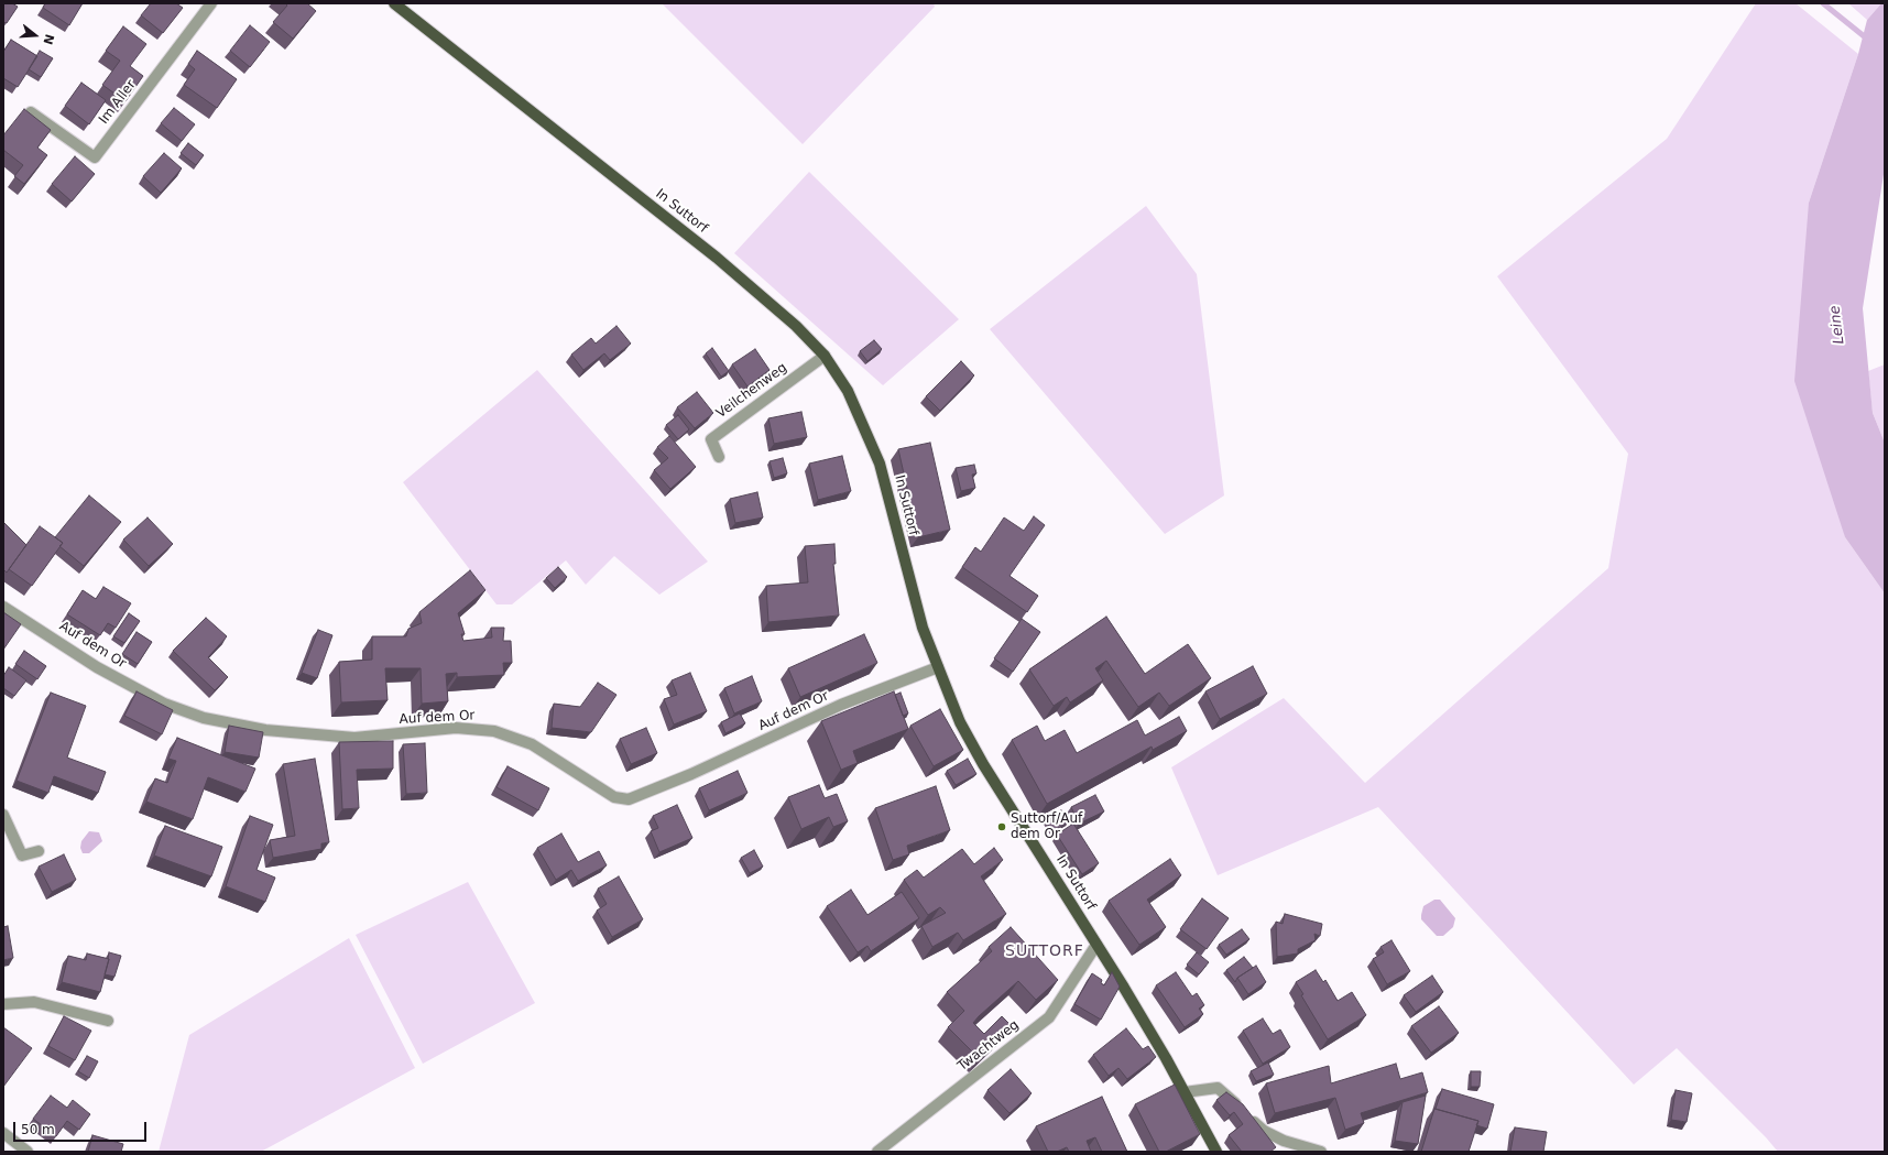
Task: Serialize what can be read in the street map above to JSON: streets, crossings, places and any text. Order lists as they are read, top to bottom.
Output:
{
  "streets": {
    "main road": ["In Suttorf"],
    "street": [
      "Im Aller",
      "Veilchenweg",
      "Auf dem Or",
      "Twachtweg"
    ]
  },
  "crossings": [
    ["In Suttorf", "Veilchenweg"],
    ["In Suttorf", "Auf dem Or"],
    ["In Suttorf", "Twachtweg"]
  ],
  "districts": ["SUTTORF"],
  "water": ["Leine"],
  "places": ["Suttorf/Auf dem Or"],
  "scale_bar": "50 m",
  "north": "right"
}
